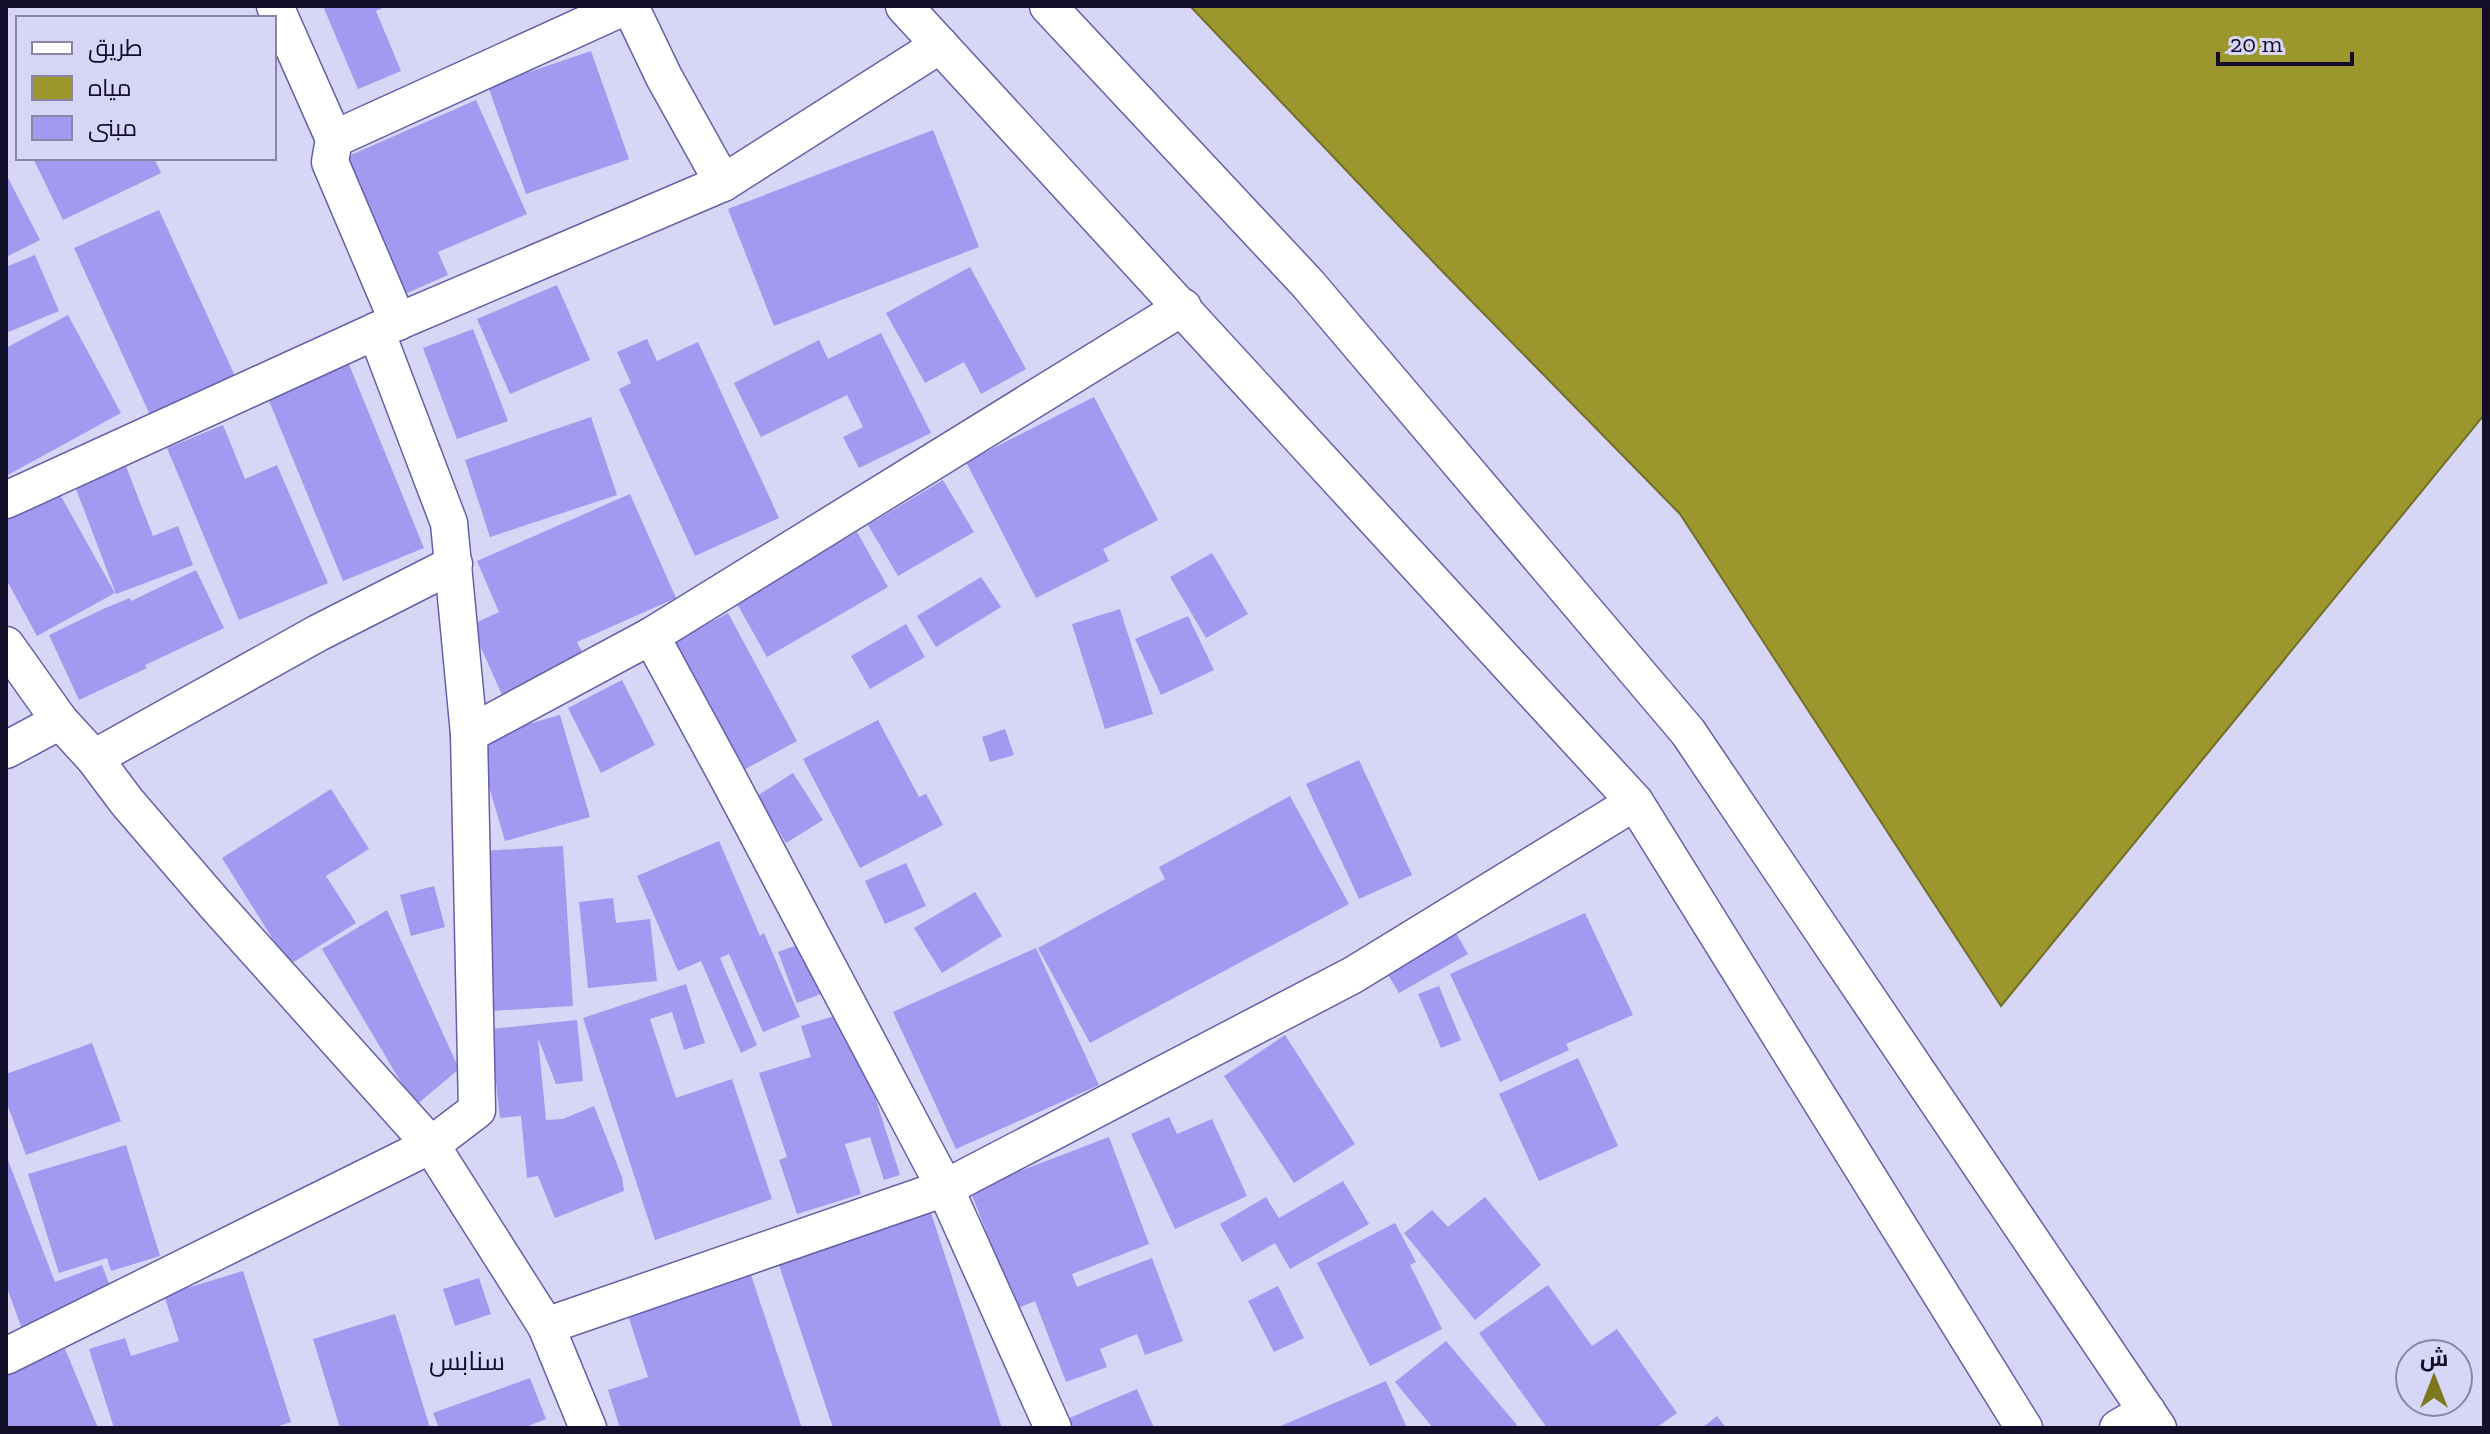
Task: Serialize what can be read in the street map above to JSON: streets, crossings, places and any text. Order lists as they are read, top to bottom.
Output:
{
  "districts": ["سنابس"],
  "legend": ["طريق", "مياه", "مبنى"],
  "scale_bar": "20 m",
  "north": "top"
}
